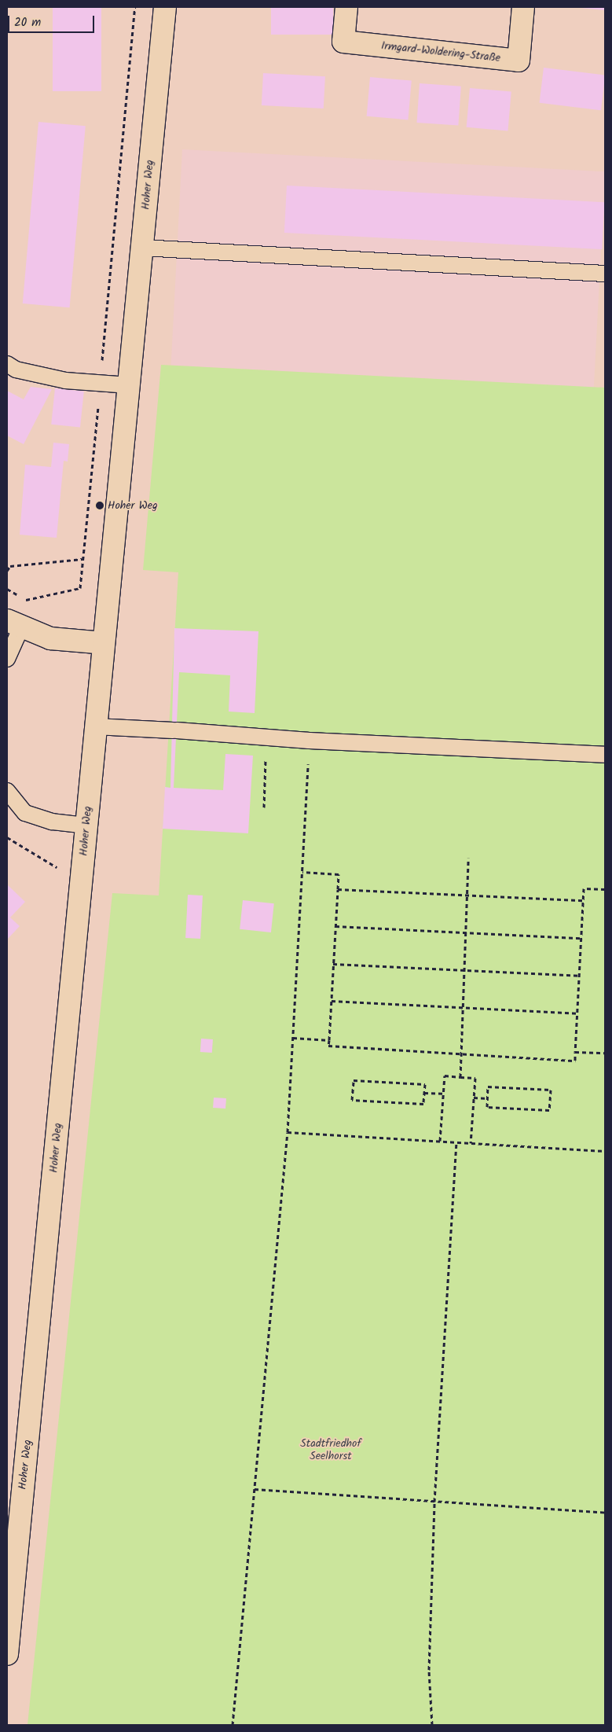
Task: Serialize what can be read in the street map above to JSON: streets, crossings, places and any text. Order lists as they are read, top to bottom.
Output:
{
  "streets": {
    "street": ["Irmgard-Woldering-Straße", "Hoher Weg"]
  },
  "parks": ["Stadtfriedhof Seelhorst"],
  "places": ["Hoher Weg"],
  "scale_bar": "20 m"
}
